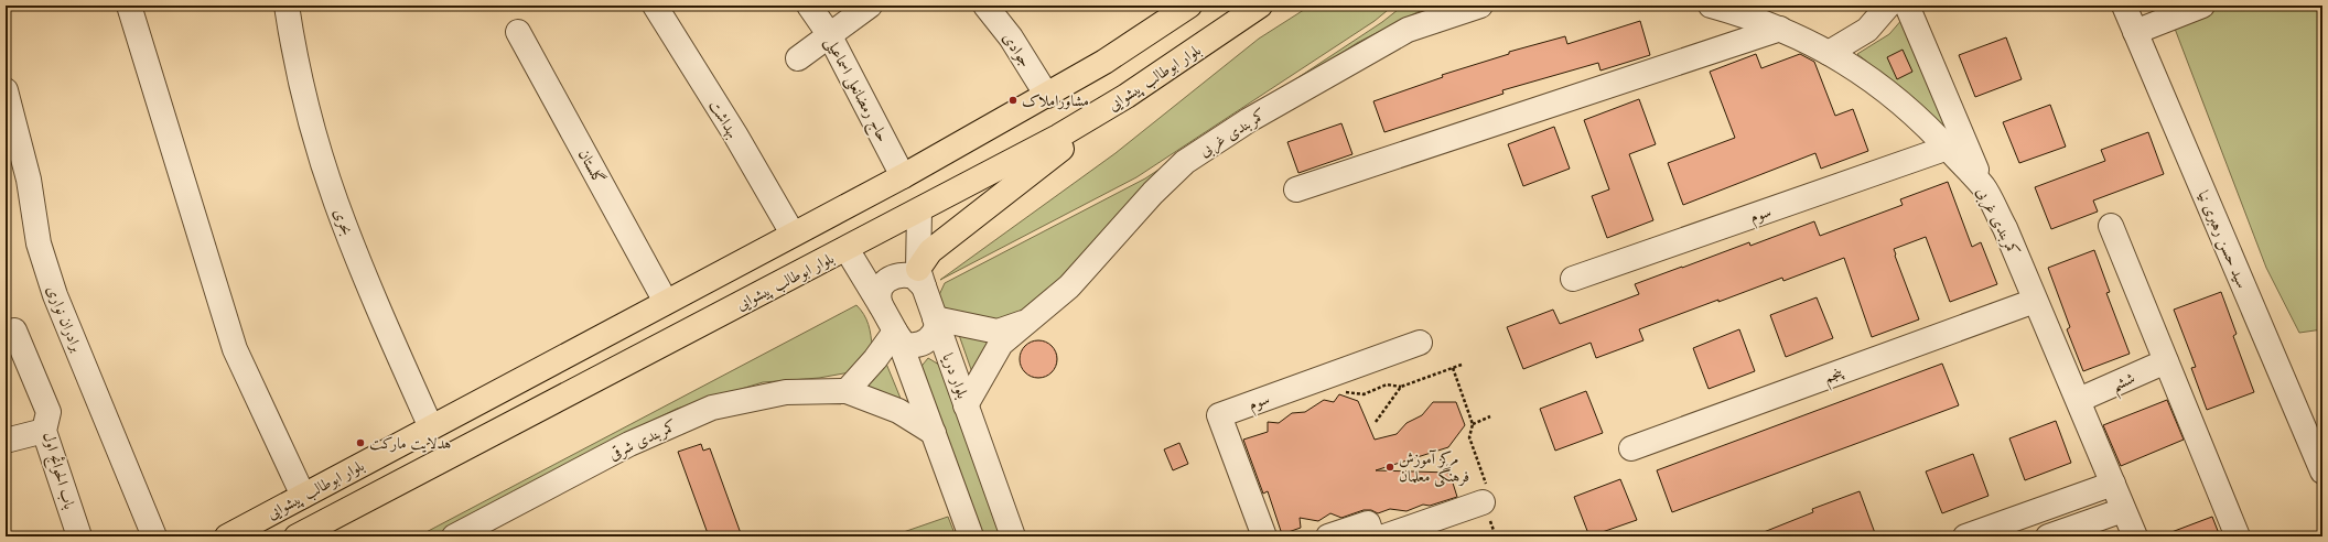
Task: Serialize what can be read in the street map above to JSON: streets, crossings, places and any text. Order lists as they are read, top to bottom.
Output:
{
  "streets": {
    "highway": ["بلوار ابوطالب پیشوایی"],
    "street": [
      "جوادی",
      "حاج رمضانعلی اسماعیلی",
      "بهداشت",
      "کمربندی غربی",
      "گلستان",
      "سوم",
      "بحری",
      "سید حسن رهبری نیا",
      "برادران نواری",
      "پنجم",
      "بلوار دریا",
      "ششم",
      "کمربندی شرقی",
      "باب الحوائج اول"
    ]
  },
  "crossings": [
    ["جوادی", "بلوار ابوطالب پیشوایی"],
    ["بلوار ابوطالب پیشوایی", "حاج رمضانعلی اسماعیلی"],
    ["بلوار ابوطالب پیشوایی", "بهداشت"],
    ["بلوار ابوطالب پیشوایی", "گلستان"],
    ["بلوار ابوطالب پیشوایی", "بحری"],
    ["بلوار ابوطالب پیشوایی", "بلوار دریا"],
    ["کمربندی غربی", "سوم"],
    ["کمربندی غربی", "پنجم"],
    ["کمربندی غربی", "بلوار دریا"],
    ["کمربندی غربی", "ششم"]
  ],
  "places": ["مشاوراملاک", "هدلایت مارکت", "مرکز آموزش فرهنگی معلمان"]
}
